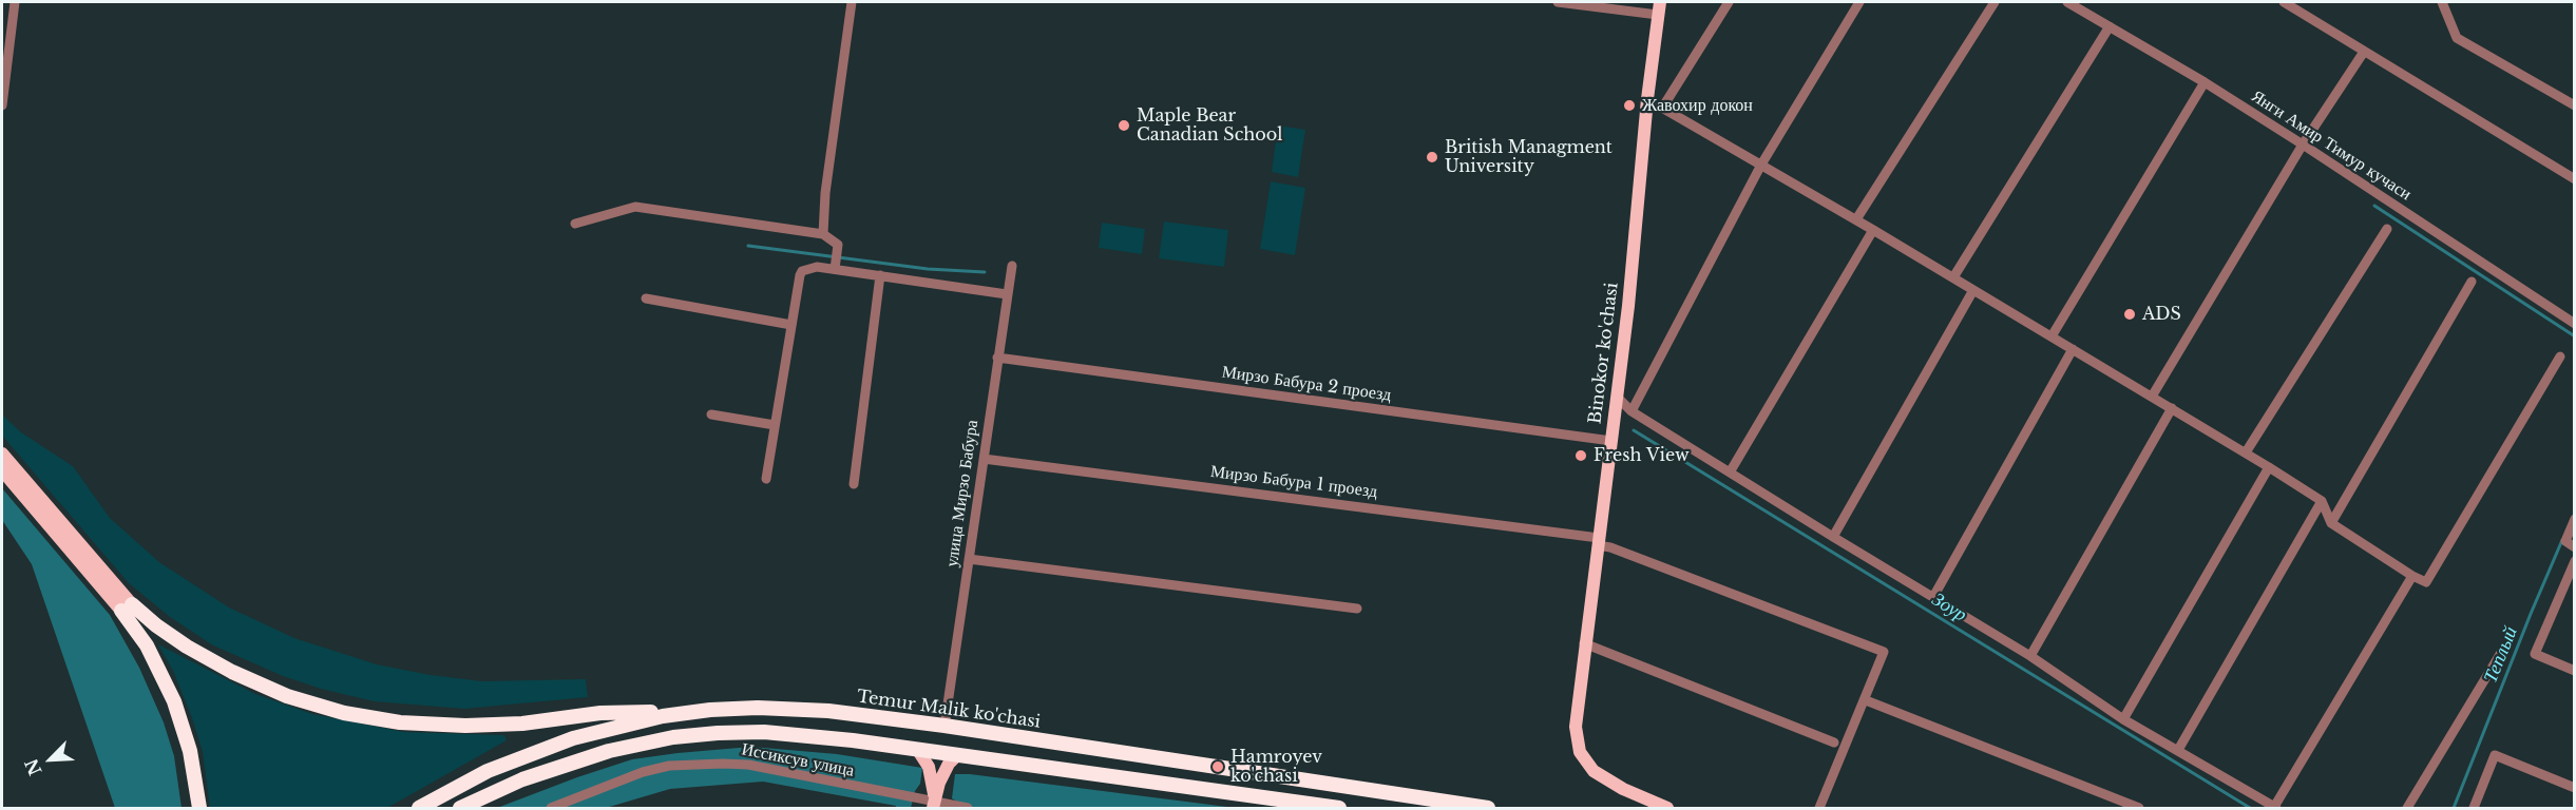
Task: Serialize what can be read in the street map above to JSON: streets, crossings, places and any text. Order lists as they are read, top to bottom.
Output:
{
  "streets": {
    "highway": ["Temur Malik ko'chasi"],
    "main road": ["Binokor ko'chasi"],
    "street": [
      "Янги Амир Тимур кучаси",
      "Мирзо Бабура 2 проезд",
      "Мирзо Бабура 1 проезд",
      "улица Мирзо Бабура",
      "Иссиксув улица"
    ]
  },
  "crossings": [
    ["Binokor ko'chasi", "Мирзо Бабура 2 проезд"],
    ["Binokor ko'chasi", "Мирзо Бабура 1 проезд"],
    ["Мирзо Бабура 2 проезд", "улица Мирзо Бабура"],
    ["Мирзо Бабура 1 проезд", "улица Мирзо Бабура"],
    ["улица Мирзо Бабура", "Temur Malik ko'chasi"]
  ],
  "water": ["Зоур", "Теплый"],
  "places": [
    "Жавохир докон",
    "Maple Bear Canadian School",
    "British Managment University",
    "ADS",
    "Fresh View",
    "Hamroyev ko'chasi"
  ],
  "north": "bottom left"
}
